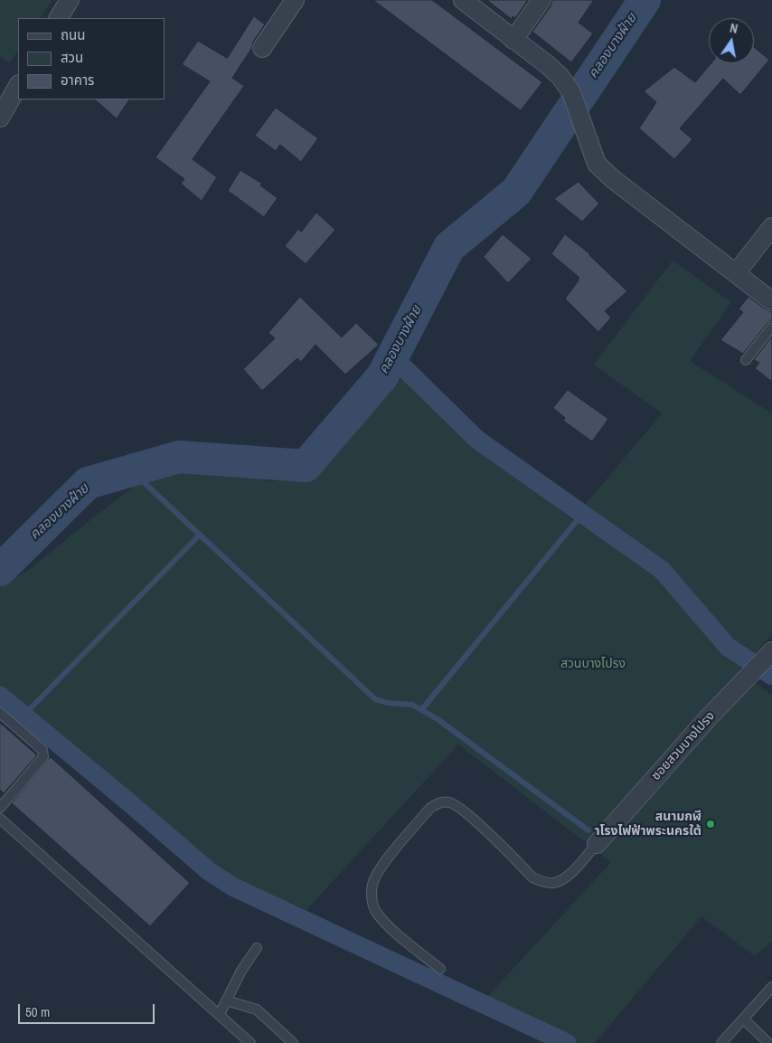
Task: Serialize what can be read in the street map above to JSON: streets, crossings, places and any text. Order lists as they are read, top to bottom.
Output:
{
  "streets": {
    "street": ["ซอยสวนบางโปรง"]
  },
  "water": ["คลองบางฝ้าย"],
  "parks": ["สวนบางโปรง"],
  "places": ["สนามกฬี าโรงไฟฟ้าพระนครใต้"],
  "legend": ["ถนน", "สวน", "อาคาร"],
  "scale_bar": "50 m",
  "north": "top"
}
